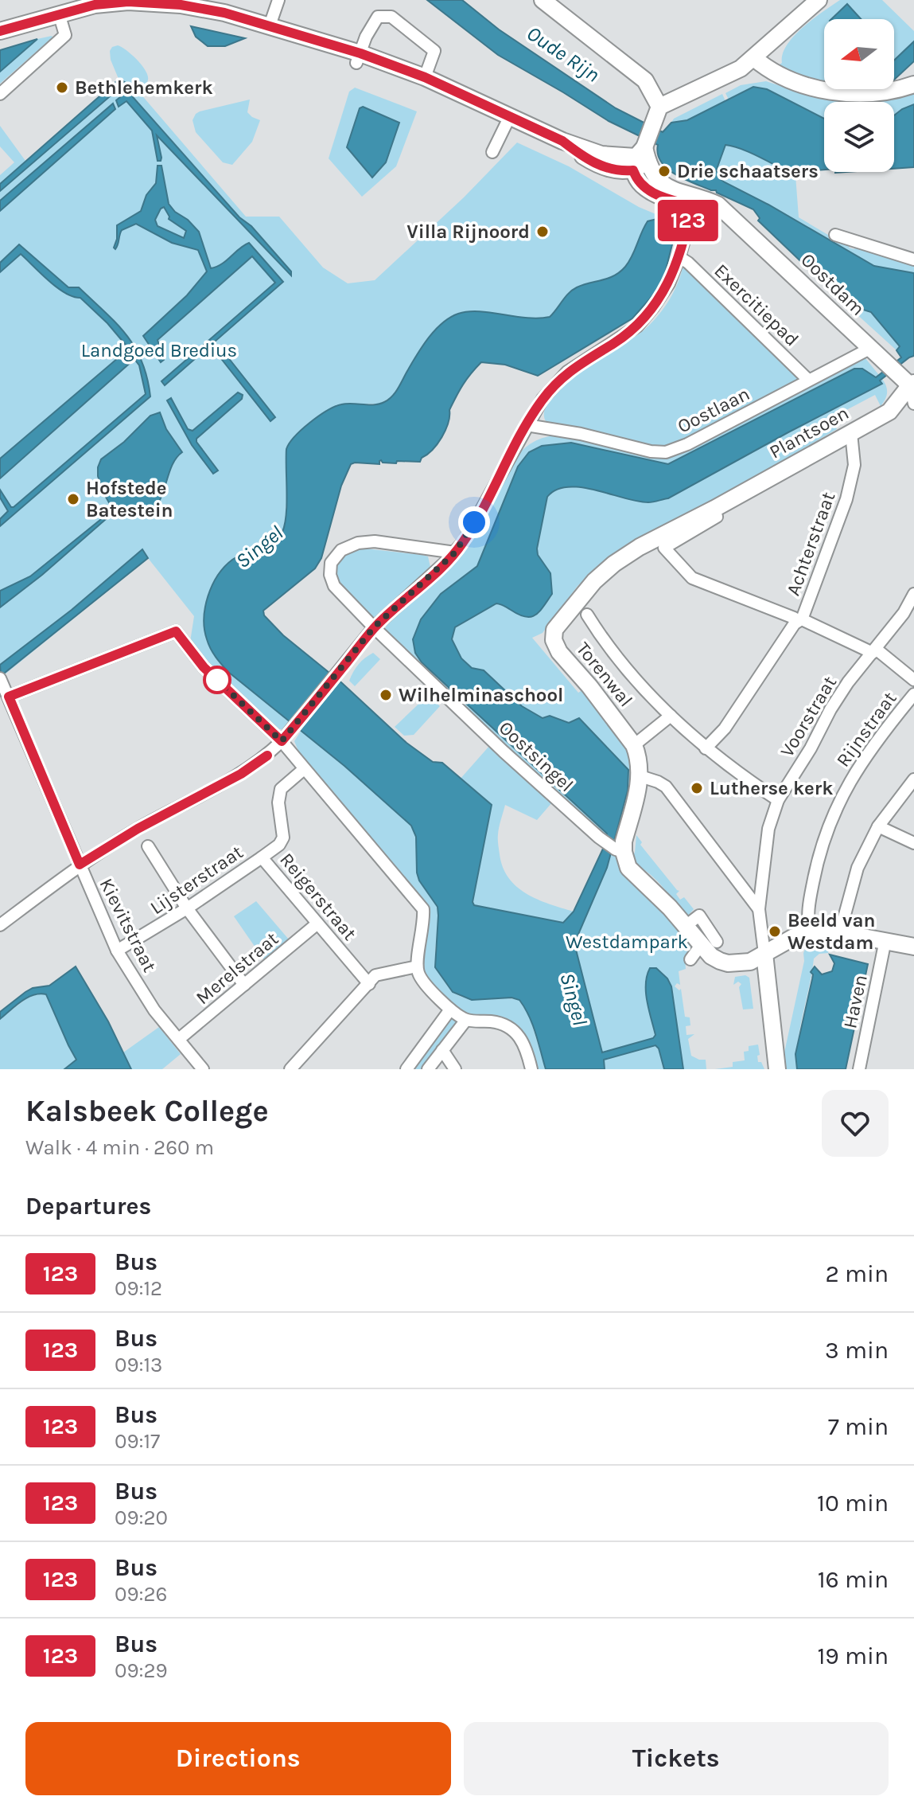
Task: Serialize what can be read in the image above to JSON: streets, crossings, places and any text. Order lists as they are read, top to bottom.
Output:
{
  "streets": {
    "street": [
      "Oostdam",
      "Exercitiepad",
      "Oostlaan",
      "Plantsoen",
      "Achterstraat",
      "Torenwal",
      "Voorstraat",
      "Rijnstraat",
      "Oostsingel",
      "Lijsterstraat",
      "Reigerstraat",
      "Kievitstraat",
      "Merelstraat",
      "Haven"
    ]
  },
  "crossings": [
    ["Oostdam", "Oostlaan"],
    ["Oostdam", "Plantsoen"],
    ["Exercitiepad", "Oostlaan"],
    ["Plantsoen", "Achterstraat"],
    ["Plantsoen", "Torenwal"],
    ["Lijsterstraat", "Reigerstraat"],
    ["Lijsterstraat", "Kievitstraat"],
    ["Reigerstraat", "Merelstraat"],
    ["Kievitstraat", "Merelstraat"]
  ],
  "water": ["Oude Rijn", "Singel"],
  "parks": ["Landgoed Bredius", "Westdampark"],
  "places": [
    "Bethlehemkerk",
    "Drie schaatsers",
    "Villa Rijnoord",
    "Hofstede Batestein",
    "Wilhelminaschool",
    "Lutherse kerk",
    "Beeld van Westdam"
  ],
  "lines": ["bus line 123"],
  "north": "left",
  "page": {
    "on_map": "123",
    "heading": [
      ["Kalsbeek College", "Walk · 4 min · 260 m"],
      "Departures"
    ],
    "list": [
      {
        "mark": "123",
        "name": "Bus",
        "note": "09:12",
        "value": "2 min"
      },
      {
        "mark": "123",
        "name": "Bus",
        "note": "09:13",
        "value": "3 min"
      },
      {
        "mark": "123",
        "name": "Bus",
        "note": "09:17",
        "value": "7 min"
      },
      {
        "mark": "123",
        "name": "Bus",
        "note": "09:20",
        "value": "10 min"
      },
      {
        "mark": "123",
        "name": "Bus",
        "note": "09:26",
        "value": "16 min"
      },
      {
        "mark": "123",
        "name": "Bus",
        "note": "09:29",
        "value": "19 min"
      }
    ],
    "buttons": ["Directions", "Tickets"]
  }
}
